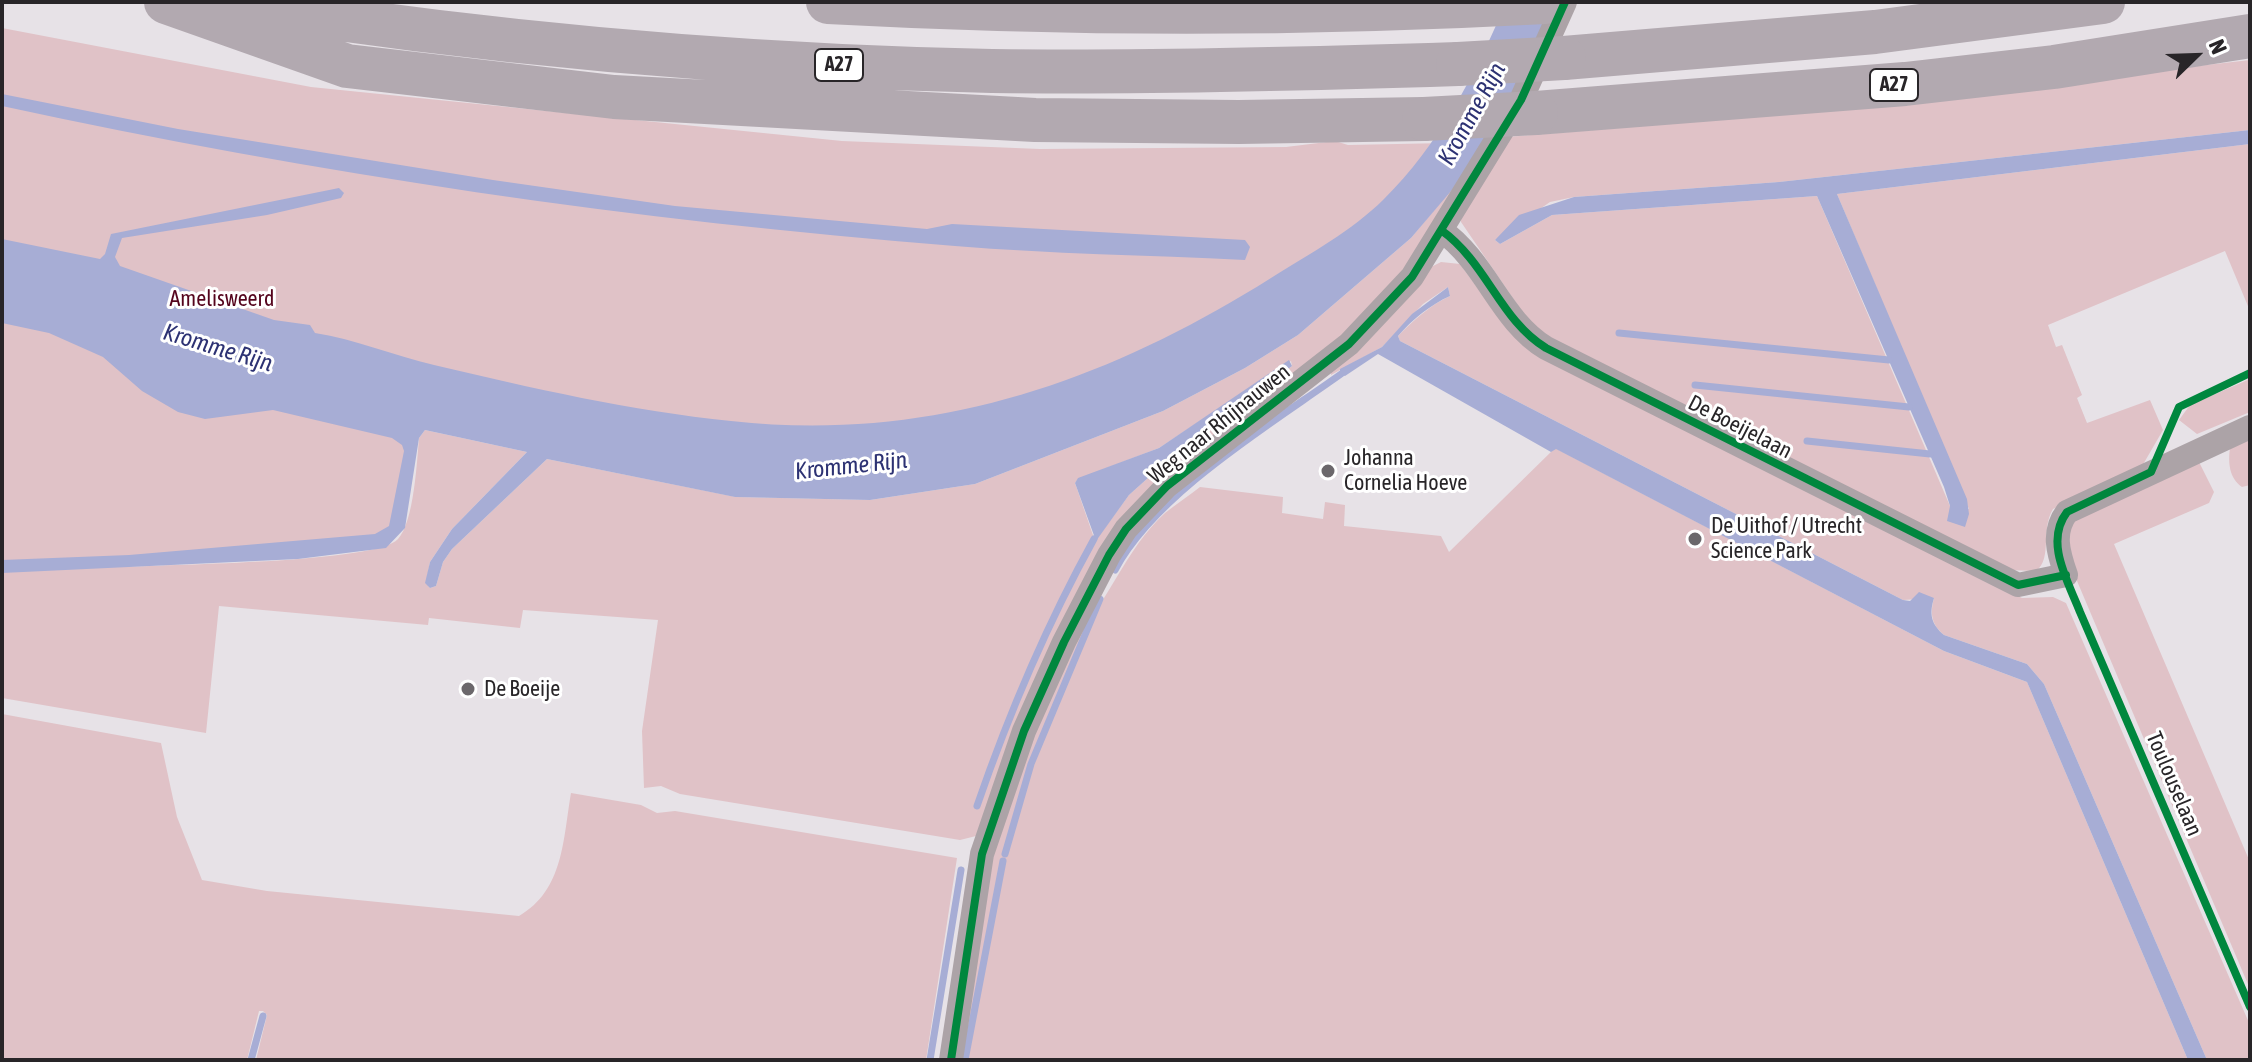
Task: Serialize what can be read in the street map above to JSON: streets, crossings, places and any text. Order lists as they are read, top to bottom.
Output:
{
  "streets": {
    "highway": ["A27"],
    "street": ["Weg naar Rhijnauwen", "De Boeijelaan"],
    "cycle path": ["Toulouselaan"]
  },
  "crossings": [
    ["Weg naar Rhijnauwen", "De Boeijelaan"]
  ],
  "water": ["Kromme Rijn"],
  "parks": ["Amelisweerd"],
  "places": ["Johanna Cornelia Hoeve", "De Uithof / Utrecht Science Park", "De Boeije"],
  "north": "top right"
}
